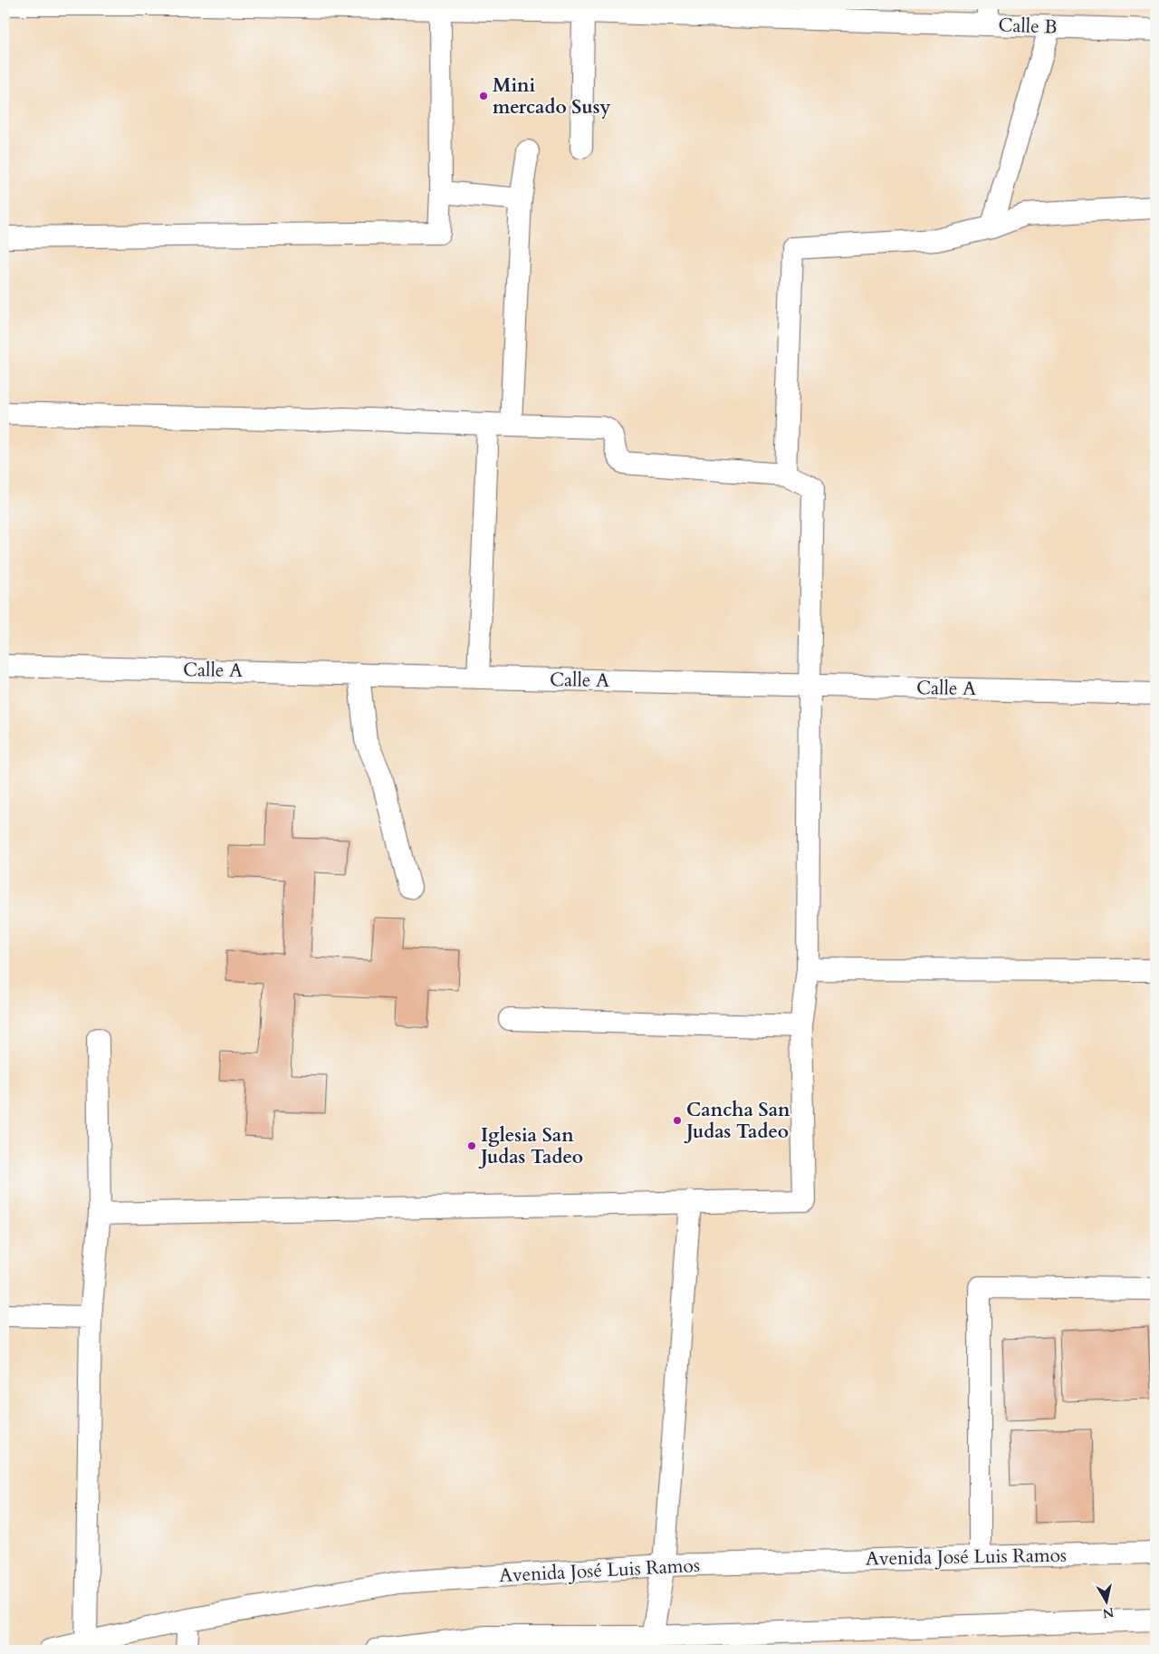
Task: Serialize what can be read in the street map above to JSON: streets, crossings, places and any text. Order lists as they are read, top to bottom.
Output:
{
  "streets": {
    "street": ["Calle B", "Calle A", "Avenida José Luis Ramos"]
  },
  "places": ["Mini mercado Susy", "Cancha San Judas Tadeo", "Iglesia San Judas Tadeo"],
  "north": "bottom"
}
